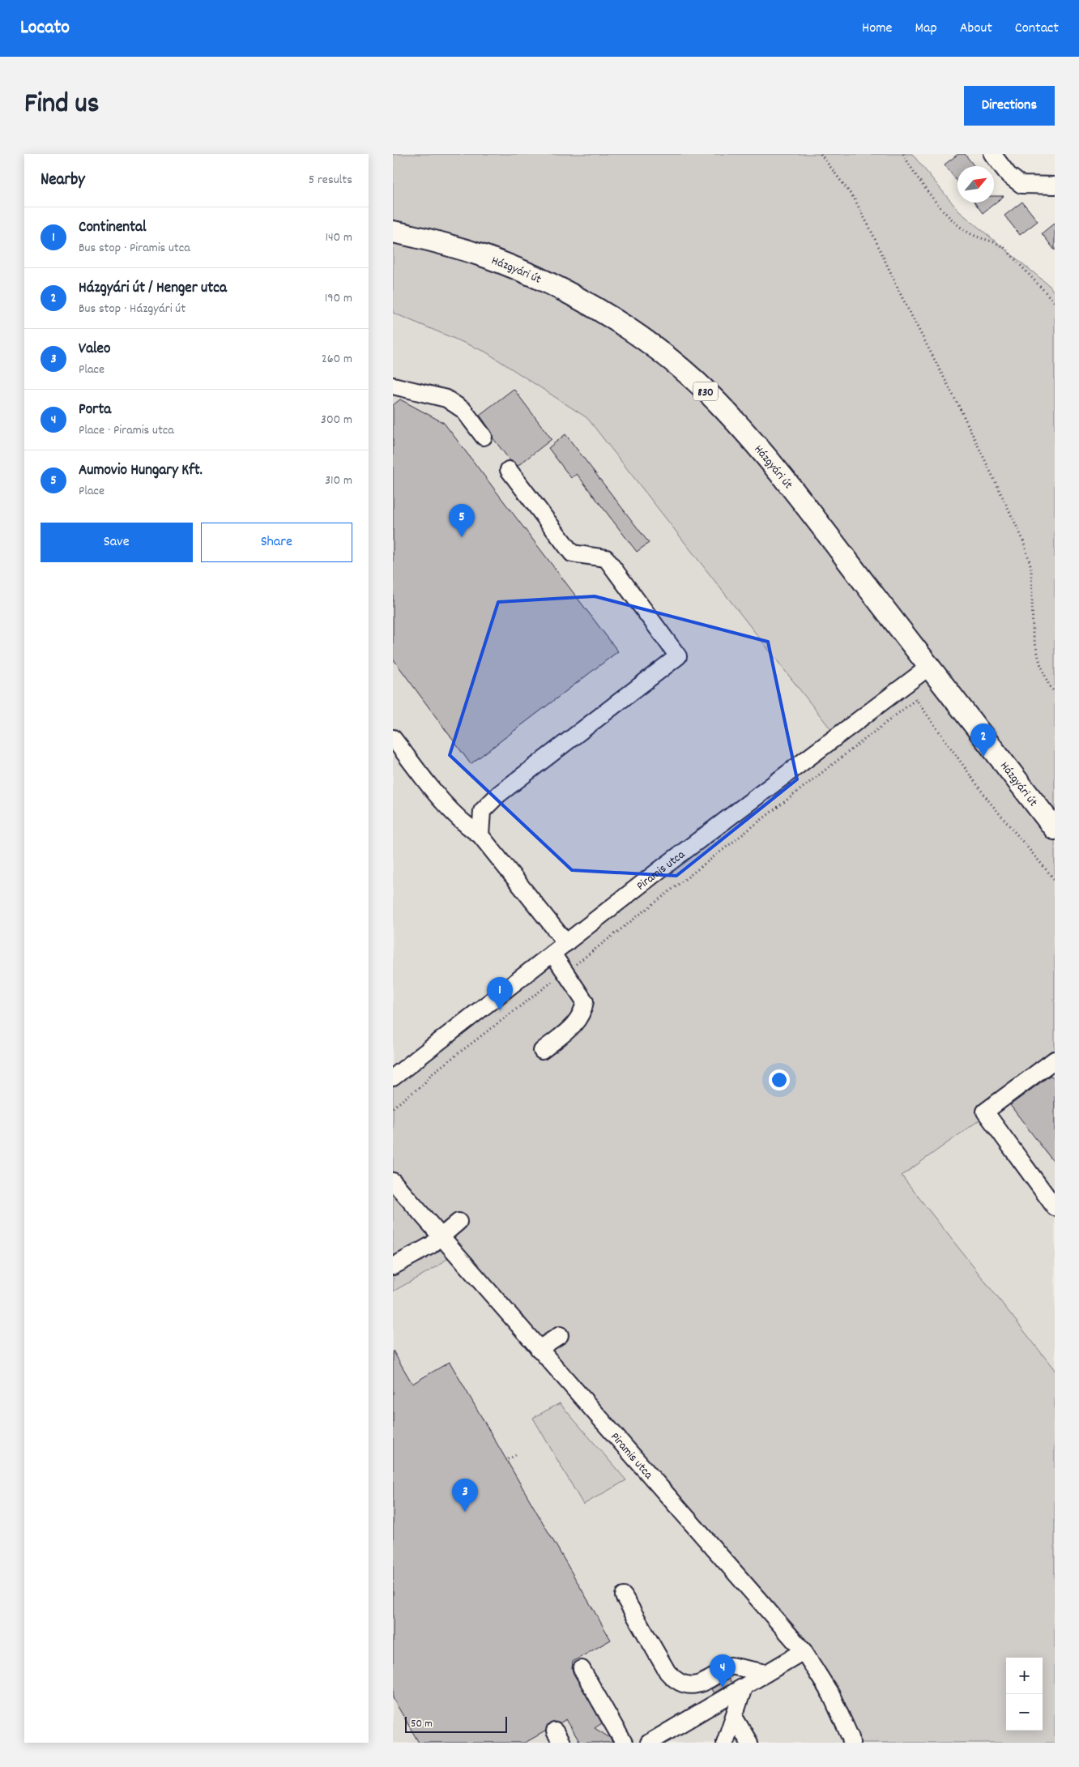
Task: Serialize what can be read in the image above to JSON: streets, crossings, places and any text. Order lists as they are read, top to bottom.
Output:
{
  "streets": {
    "main road": ["Házgyári út", "830"],
    "street": ["Piramis utca"]
  },
  "crossings": [
    ["Házgyári út", "Piramis utca"]
  ],
  "scale_bar": "50 m",
  "north": "top right",
  "page": {
    "header": "Locato",
    "nav": [
      "Home",
      "Map",
      "About",
      "Contact"
    ],
    "title": "Find us",
    "buttons": [
      "Directions",
      ["Save", "Share"]
    ],
    "heading": ["Nearby", "5 results"],
    "list": [
      {
        "mark": "1",
        "name": "Continental",
        "note": "Bus stop · Piramis utca",
        "value": "140 m"
      },
      {
        "mark": "2",
        "name": "Házgyári út / Henger utca",
        "note": "Bus stop · Házgyári út",
        "value": "190 m"
      },
      {
        "mark": "3",
        "name": "Valeo",
        "note": "Place",
        "value": "260 m"
      },
      {
        "mark": "4",
        "name": "Porta",
        "note": "Place · Piramis utca",
        "value": "300 m"
      },
      {
        "mark": "5",
        "name": "Aumovio Hungary Kft.",
        "note": "Place",
        "value": "310 m"
      }
    ],
    "pins": [
      "5",
      "2",
      "1",
      "3",
      "4"
    ],
    "map_buttons": ["+", "−"],
    "scale": "50 m"
  }
}
